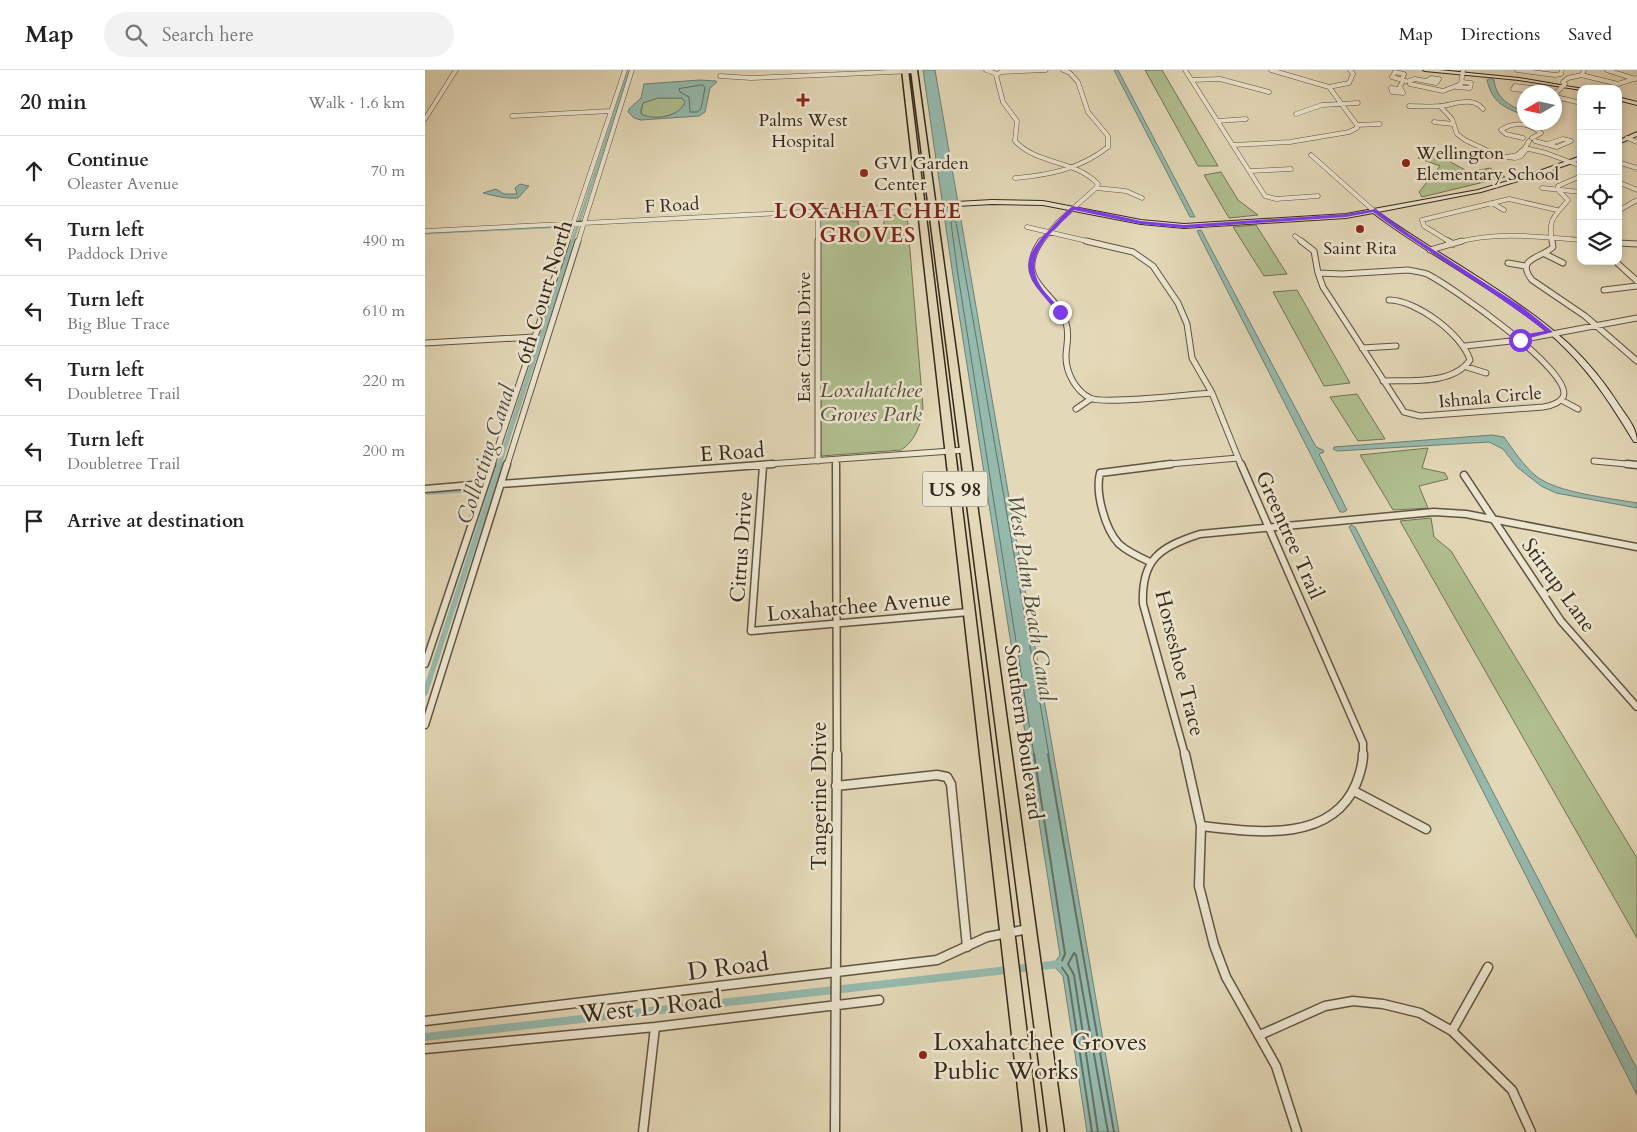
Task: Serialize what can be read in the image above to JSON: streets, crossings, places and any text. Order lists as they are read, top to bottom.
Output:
{
  "streets": {
    "highway": ["US 98", "Southern Boulevard"],
    "street": [
      "F Road",
      "6th Court North",
      "East Citrus Drive",
      "Ishnala Circle",
      "E Road",
      "Greentree Trail",
      "Citrus Drive",
      "Stirrup Lane",
      "Loxahatchee Avenue",
      "Horseshoe Trace",
      "Tangerine Drive",
      "D Road",
      "West D Road"
    ]
  },
  "crossings": [
    ["F Road", "6th Court North"],
    ["F Road", "East Citrus Drive"],
    ["F Road", "Southern Boulevard"],
    ["6th Court North", "E Road"],
    ["East Citrus Drive", "E Road"],
    ["E Road", "Citrus Drive"],
    ["E Road", "Southern Boulevard"],
    ["E Road", "Tangerine Drive"],
    ["Greentree Trail", "Horseshoe Trace"],
    ["Citrus Drive", "Loxahatchee Avenue"],
    ["Stirrup Lane", "Horseshoe Trace"],
    ["Loxahatchee Avenue", "Southern Boulevard"],
    ["Loxahatchee Avenue", "Tangerine Drive"],
    ["Southern Boulevard", "D Road"],
    ["Tangerine Drive", "D Road"],
    ["Tangerine Drive", "West D Road"]
  ],
  "districts": ["LOXAHATCHEE GROVES"],
  "water": ["Collecting Canal", "West Palm Beach Canal"],
  "parks": ["Loxahatchee Groves Park"],
  "places": {
    "health": ["Palms West Hospital"],
    "other": [
      "Wellington Elementary School",
      "GVI Garden Center",
      "Saint Rita",
      "Loxahatchee Groves Public Works"
    ]
  },
  "north": "left",
  "page": {
    "header": "Map",
    "search": "Search here",
    "nav": ["Map", "Directions", "Saved"],
    "heading": ["20 min", "Walk · 1.6 km"],
    "map_buttons": ["+", "−"],
    "list": [
      ["Continue", "Oleaster Avenue", "70 m"],
      ["Turn left", "Paddock Drive", "490 m"],
      ["Turn left", "Big Blue Trace", "610 m"],
      ["Turn left", "Doubletree Trail", "220 m"],
      ["Turn left", "Doubletree Trail", "200 m"],
      "Arrive at destination"
    ]
  }
}
